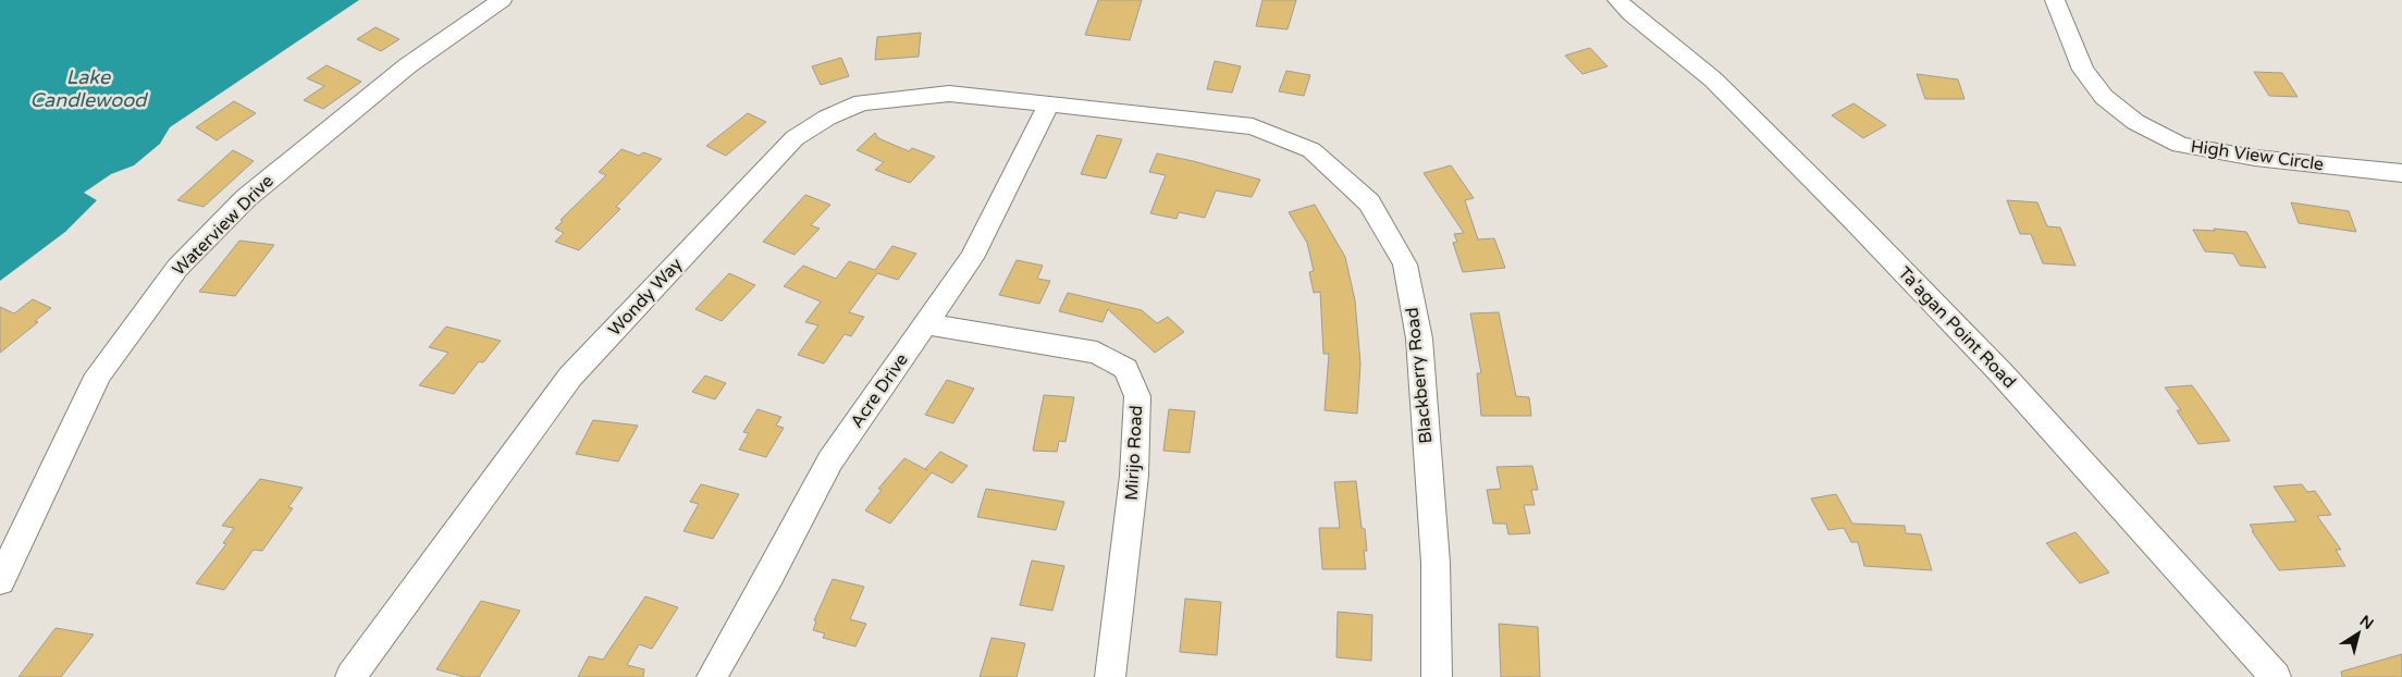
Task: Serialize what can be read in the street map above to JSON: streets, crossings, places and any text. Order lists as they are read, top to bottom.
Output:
{
  "streets": {
    "street": [
      "High View Circle",
      "Waterview Drive",
      "Wondy Way",
      "Ta'agan Point Road",
      "Blackberry Road",
      "Acre Drive",
      "Mirijo Road"
    ]
  },
  "crossings": [
    ["Wondy Way", "Blackberry Road"],
    ["Wondy Way", "Acre Drive"],
    ["Blackberry Road", "Acre Drive"],
    ["Acre Drive", "Mirijo Road"]
  ],
  "water": ["Lake Candlewood"],
  "north": "top right"
}
